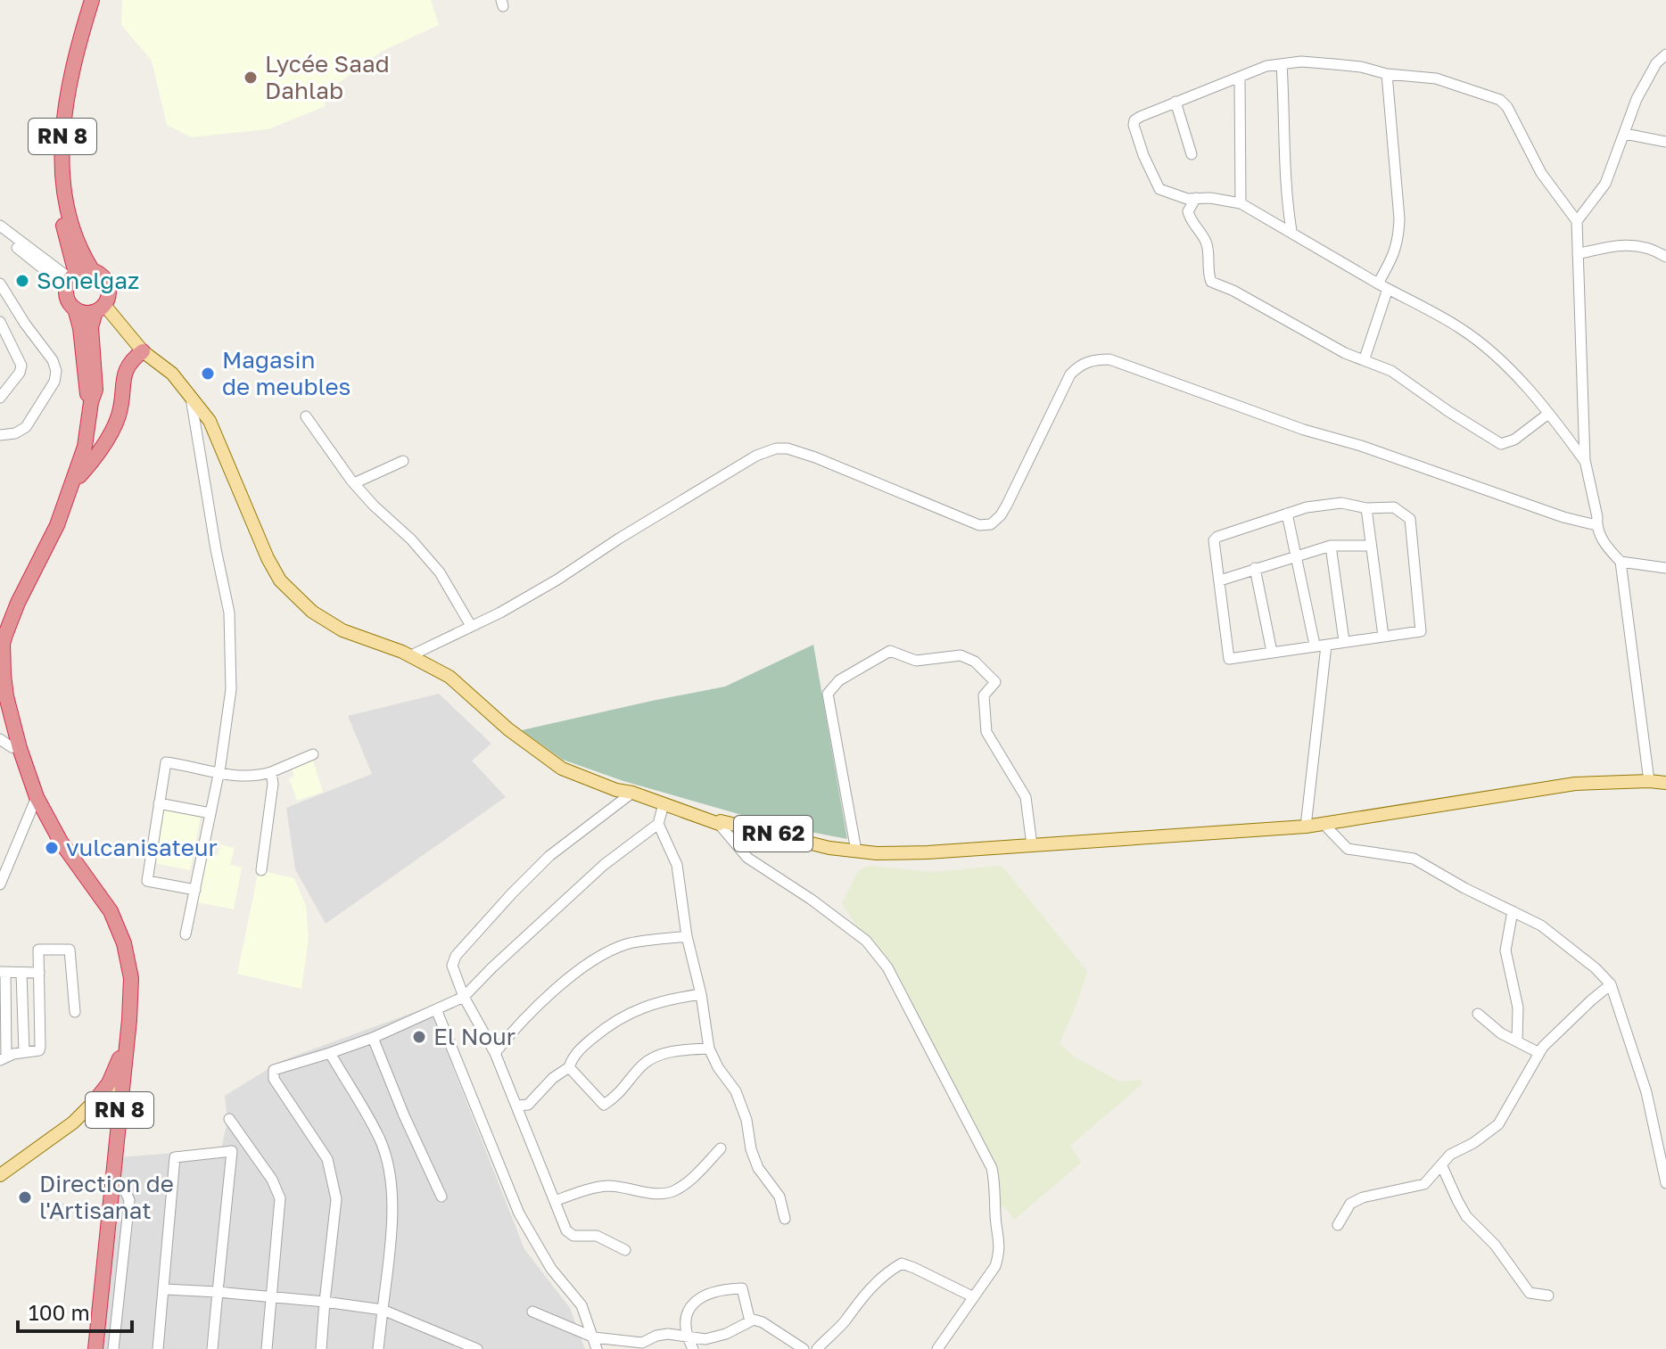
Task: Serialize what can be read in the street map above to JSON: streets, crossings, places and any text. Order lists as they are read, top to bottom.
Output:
{
  "streets": {
    "highway": ["RN 8"],
    "main road": ["RN 62"]
  },
  "crossings": [
    ["RN 8", "RN 62"]
  ],
  "places": [
    "Lycée Saad Dahlab",
    "Sonelgaz",
    "Magasin de meubles",
    "vulcanisateur",
    "El Nour",
    "Direction de l'Artisanat"
  ],
  "scale_bar": "100 m"
}
